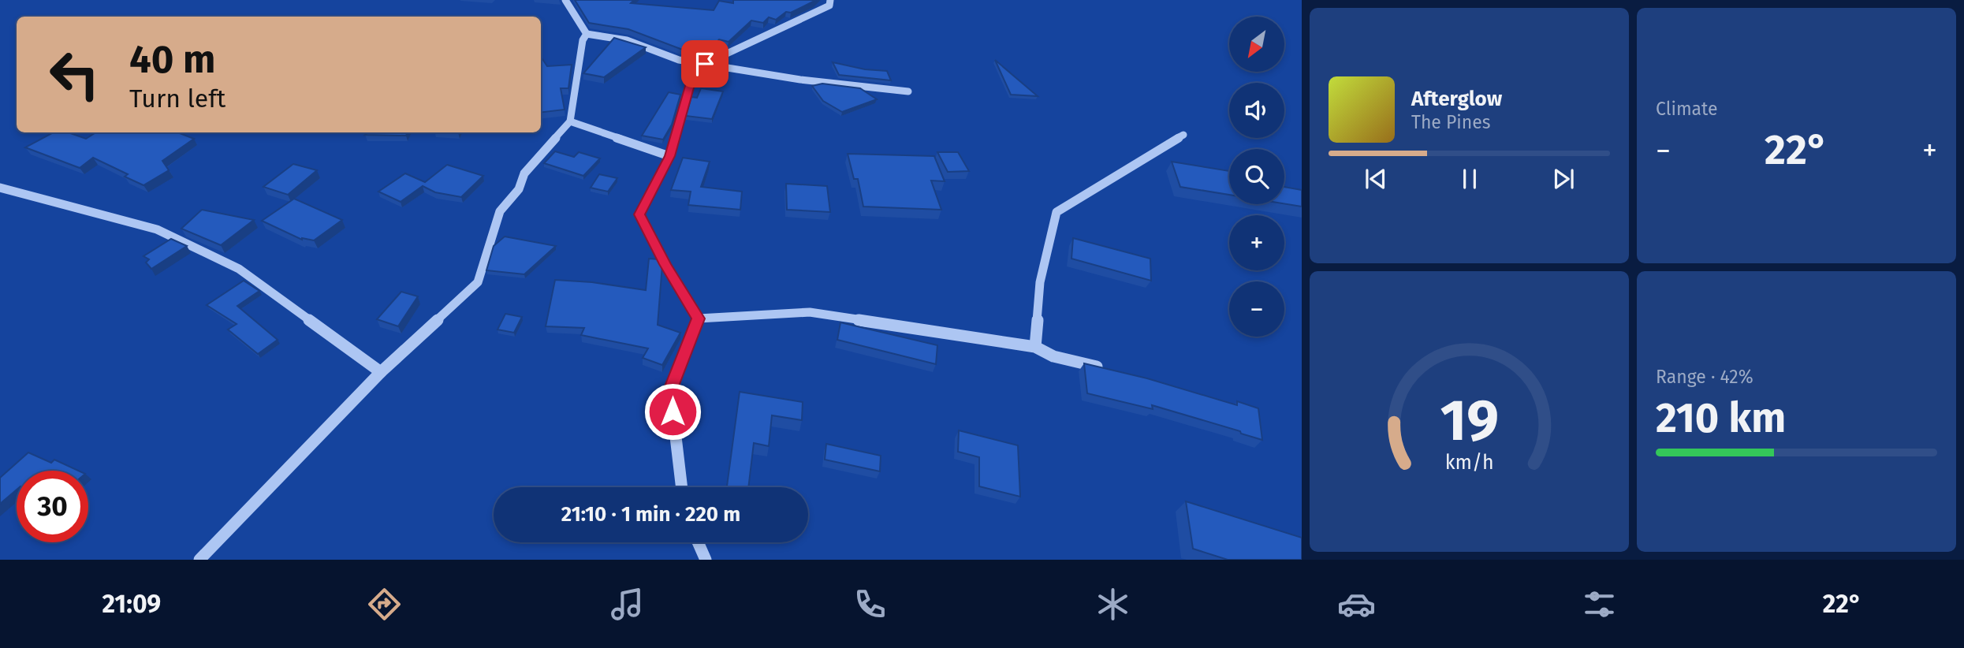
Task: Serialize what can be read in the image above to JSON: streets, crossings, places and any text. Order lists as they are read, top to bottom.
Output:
{
  "north": "bottom left",
  "page": {
    "tile": [
      "Climate",
      ["Range · 42%", "210 km"]
    ],
    "map_buttons": ["+", "−"],
    "turn": ["40 m", "Turn left"],
    "song": ["Afterglow", "The Pines"],
    "heat": ["−", "22°", "+"],
    "limit": "30",
    "trip": "21:10 · 1 min · 220 m",
    "tabs": ["21:09", "22°"],
    "gauge": ["19", "km/h"]
  }
}
